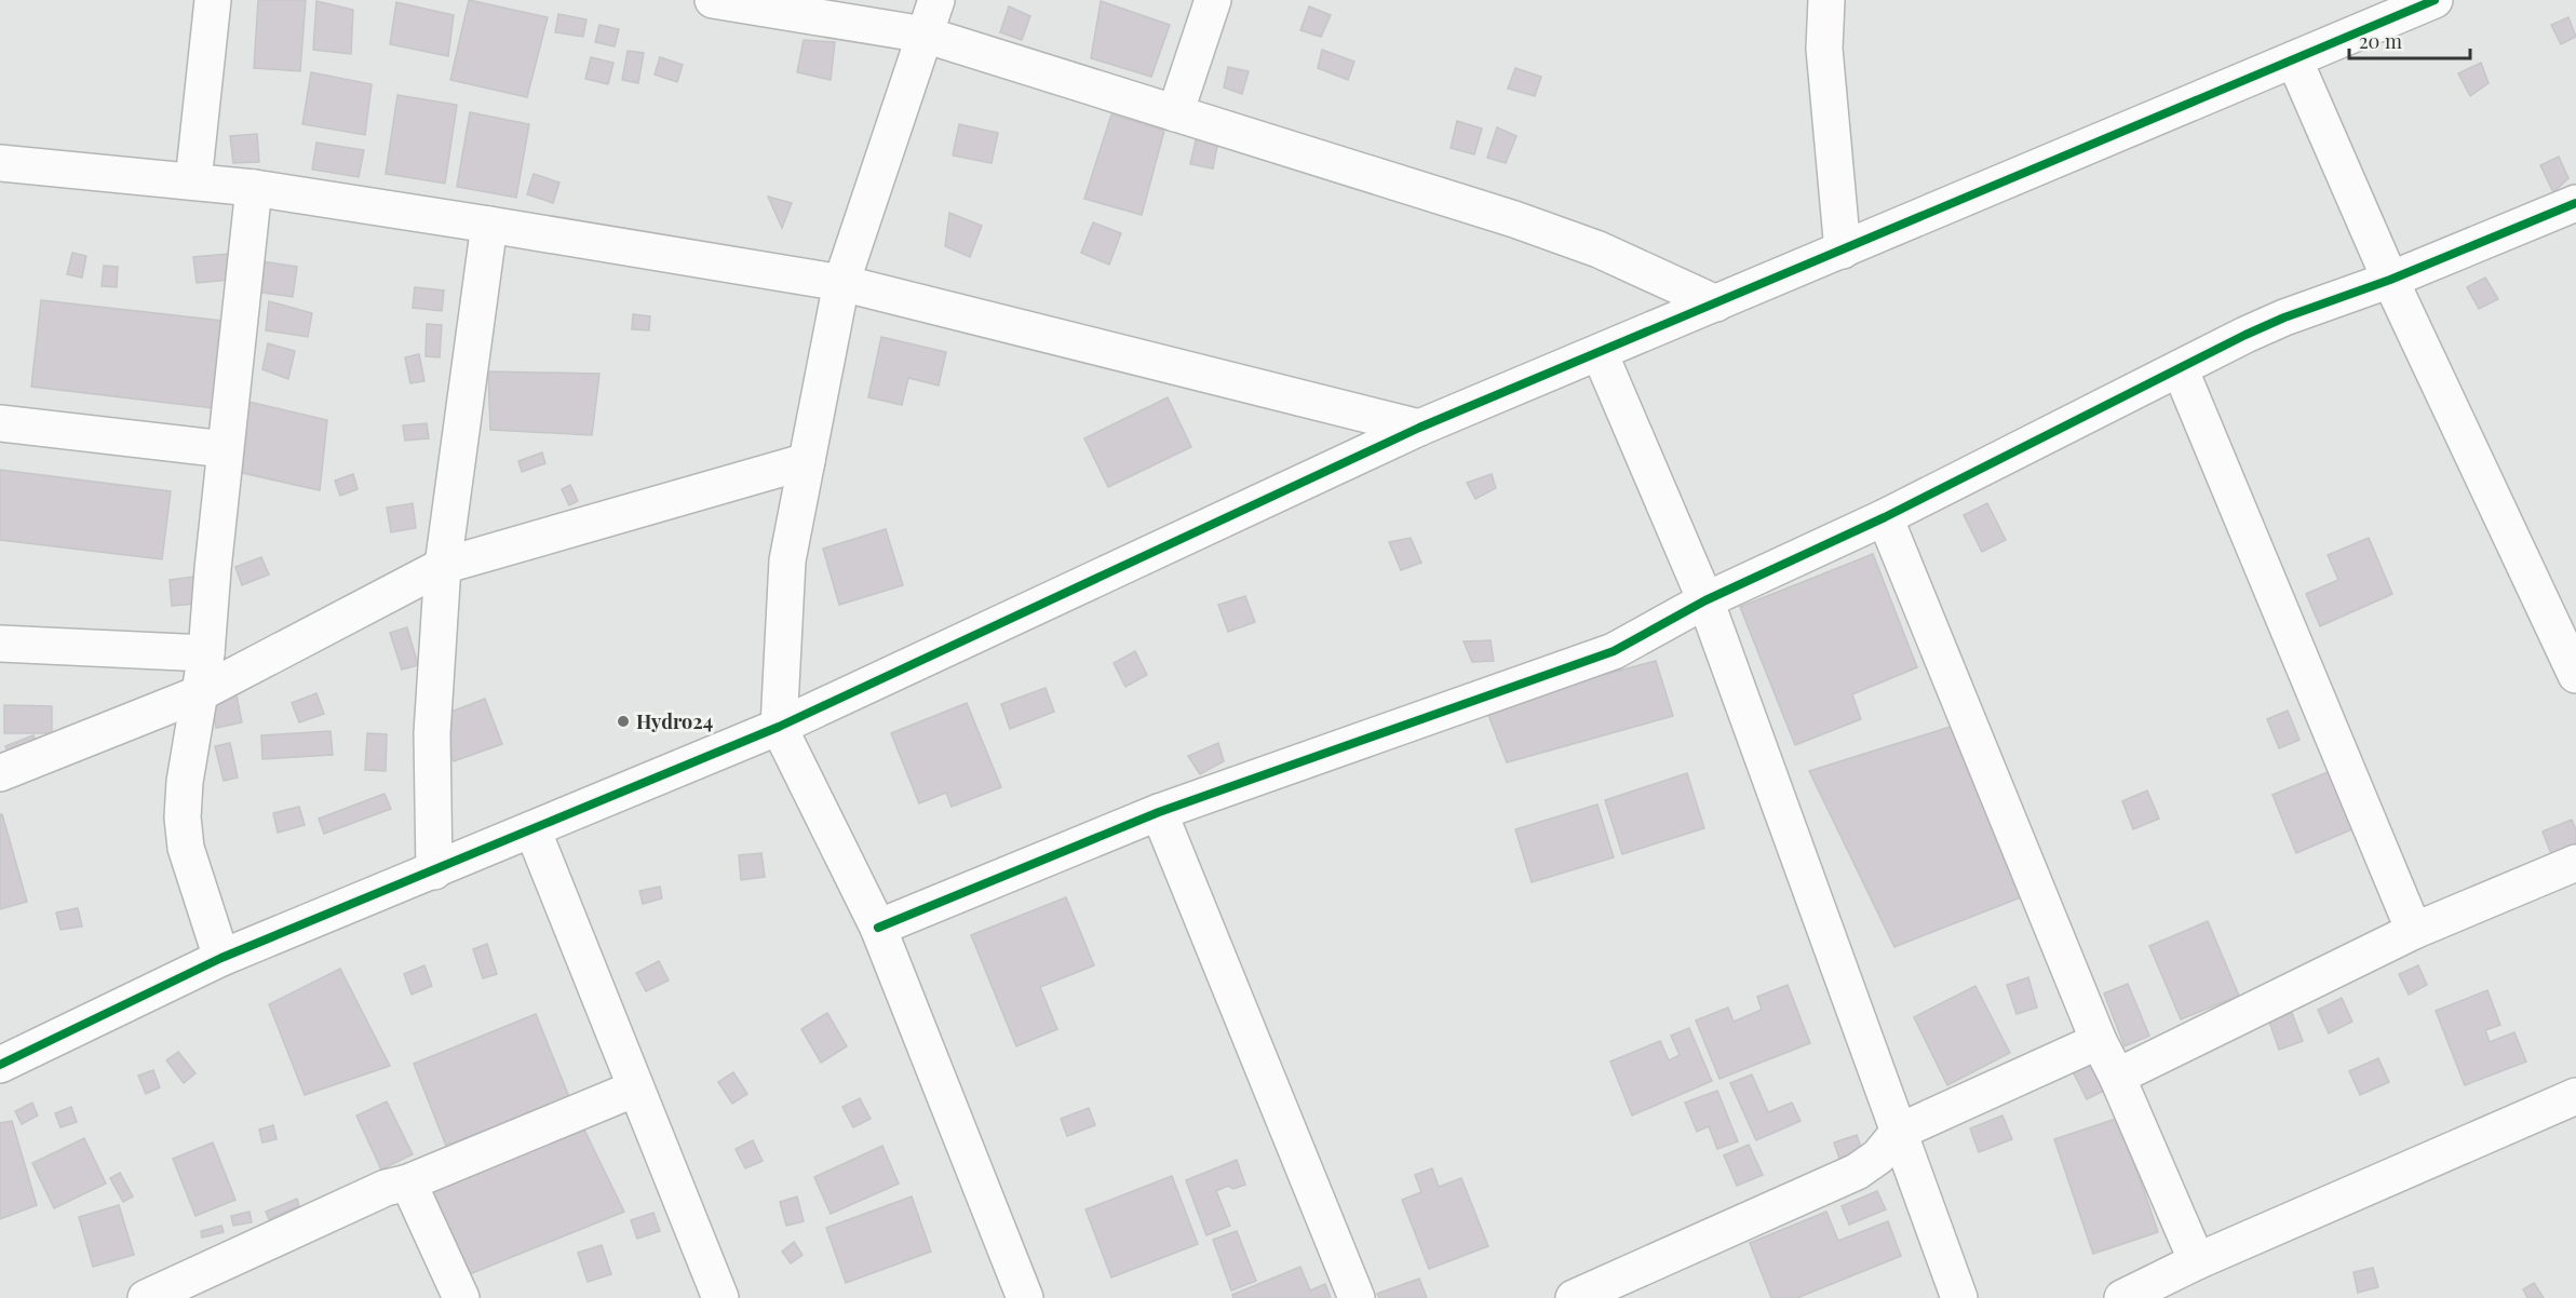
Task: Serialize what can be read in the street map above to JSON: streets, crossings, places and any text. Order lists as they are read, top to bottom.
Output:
{
  "places": ["Hydro24"],
  "scale_bar": "20 m"
}
